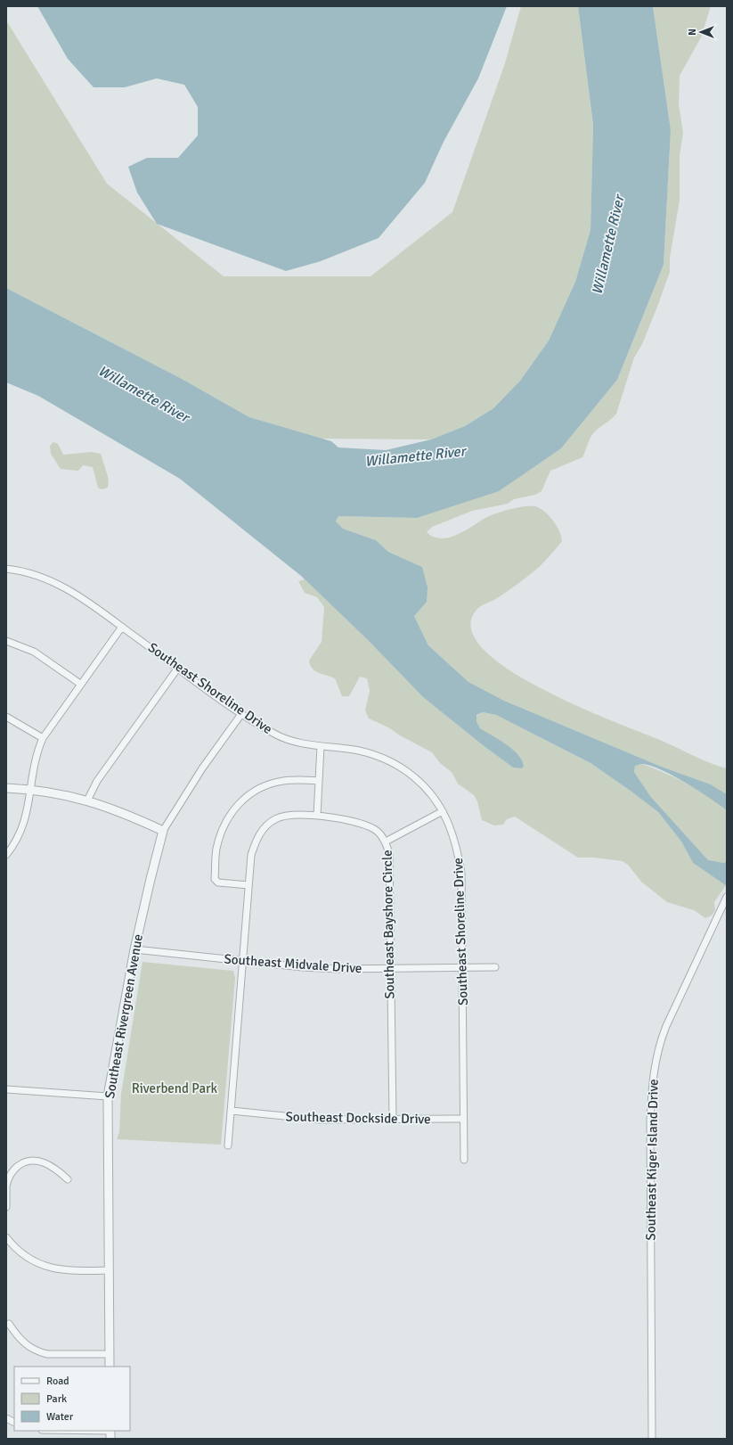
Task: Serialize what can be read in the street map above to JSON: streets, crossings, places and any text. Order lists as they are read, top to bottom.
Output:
{
  "streets": {
    "street": [
      "Southeast Shoreline Drive",
      "Southeast Bayshore Circle",
      "Southeast Midvale Drive",
      "Southeast Rivergreen Avenue",
      "Southeast Dockside Drive",
      "Southeast Kiger Island Drive"
    ]
  },
  "crossings": [
    ["Southeast Shoreline Drive", "Southeast Midvale Drive"],
    ["Southeast Shoreline Drive", "Southeast Rivergreen Avenue"],
    ["Southeast Shoreline Drive", "Southeast Dockside Drive"],
    ["Southeast Bayshore Circle", "Southeast Midvale Drive"],
    ["Southeast Bayshore Circle", "Southeast Dockside Drive"],
    ["Southeast Midvale Drive", "Southeast Rivergreen Avenue"]
  ],
  "water": ["Willamette River"],
  "parks": ["Riverbend Park"],
  "legend": ["Road", "Park", "Water"],
  "north": "left"
}
